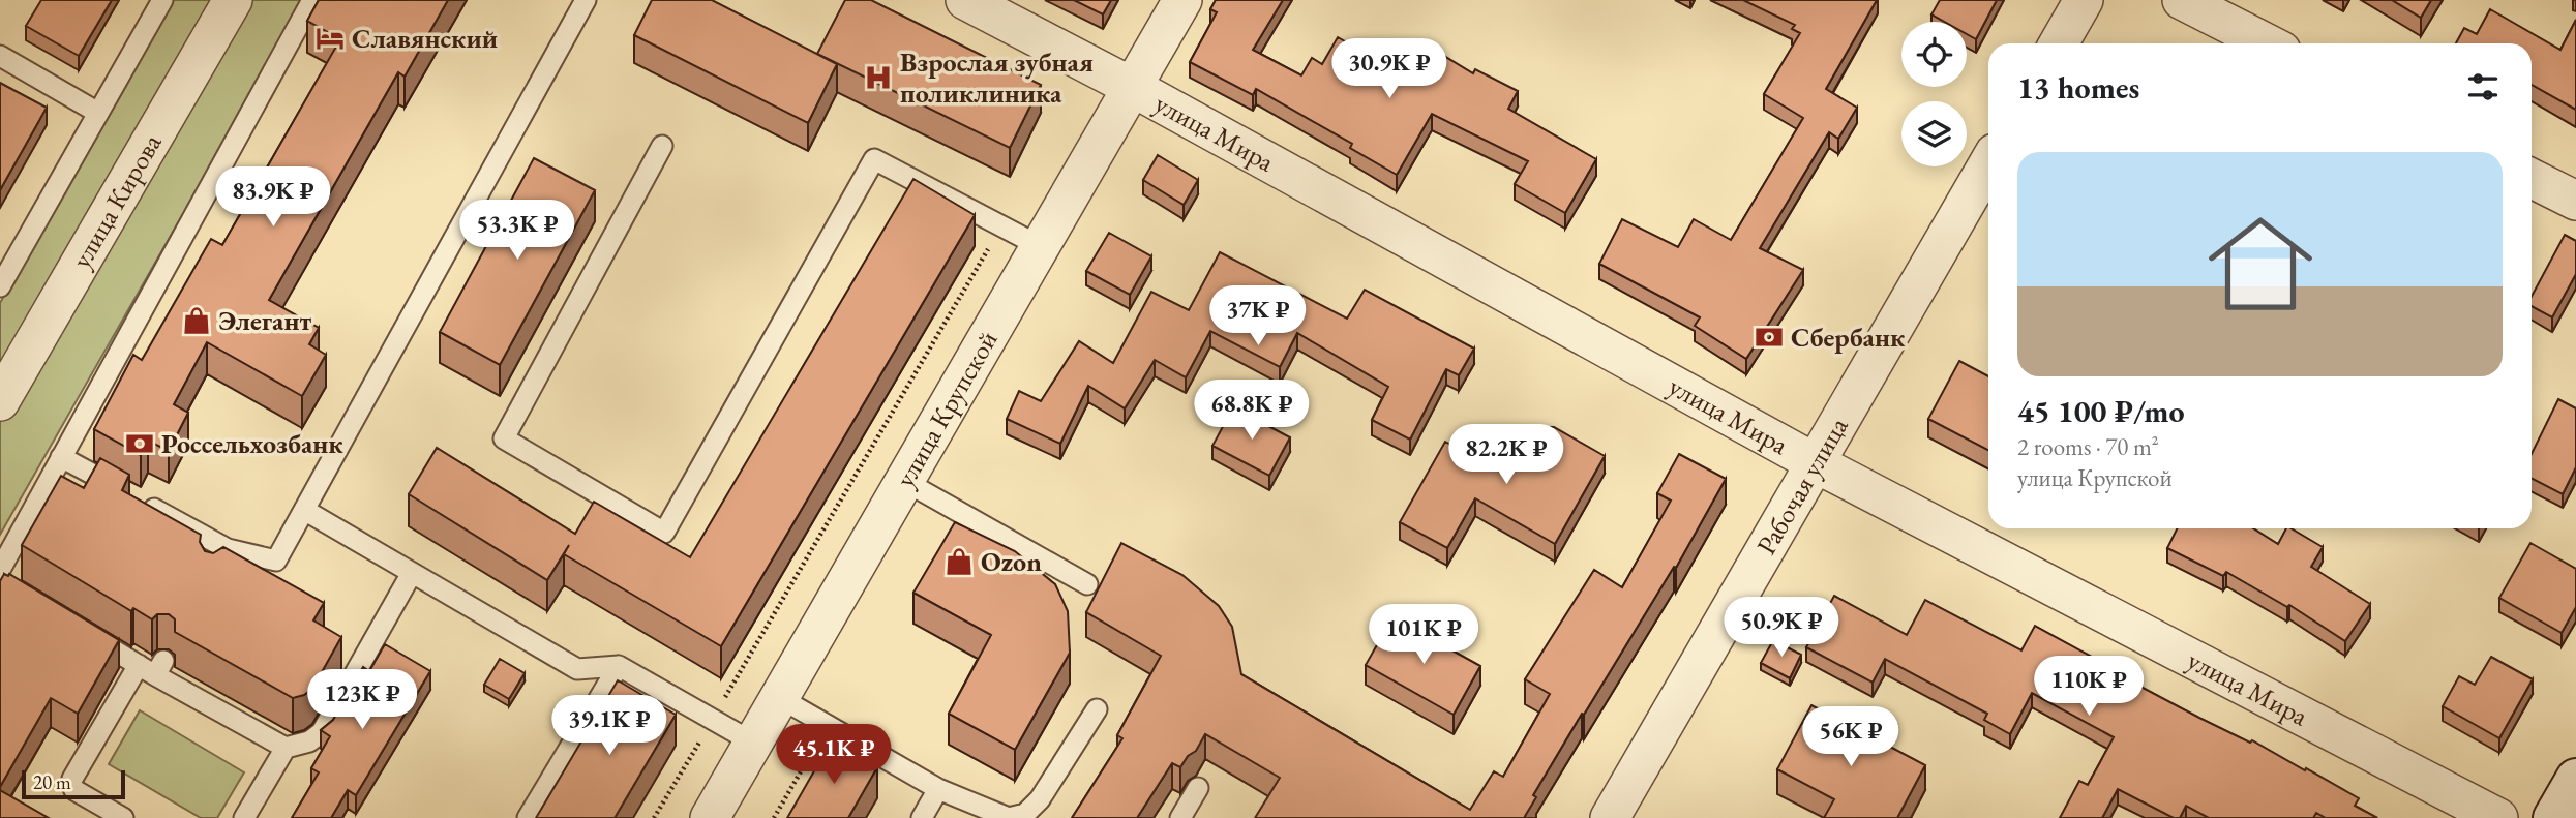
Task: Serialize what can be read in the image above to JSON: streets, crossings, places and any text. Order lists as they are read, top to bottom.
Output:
{
  "streets": {
    "street": [
      "улица Мира",
      "улица Кирова",
      "улица Крупской",
      "Рабочая улица"
    ]
  },
  "crossings": [
    ["улица Мира", "улица Крупской"],
    ["улица Мира", "Рабочая улица"]
  ],
  "places": {
    "hotel": ["Славянский"],
    "hospital": ["Взрослая зубная поликлиника"],
    "shop": ["Элегант", "Ozon"],
    "bank": ["Сбербанк", "Россельхозбанк"]
  },
  "scale_bar": "20 m",
  "page": {
    "price": [
      "30.9K ₽",
      "83.9K ₽",
      "53.3K ₽",
      "37K ₽",
      "68.8K ₽",
      "82.2K ₽",
      "50.9K ₽",
      "101K ₽",
      "110K ₽",
      "123K ₽",
      "39.1K ₽",
      "56K ₽",
      "45.1K ₽"
    ],
    "heading": "13 homes",
    "list": [
      {
        "name": "45 100 ₽/mo",
        "note": "2 rooms · 70 m² · улица Крупской"
      }
    ],
    "scale": "20 m"
  }
}
